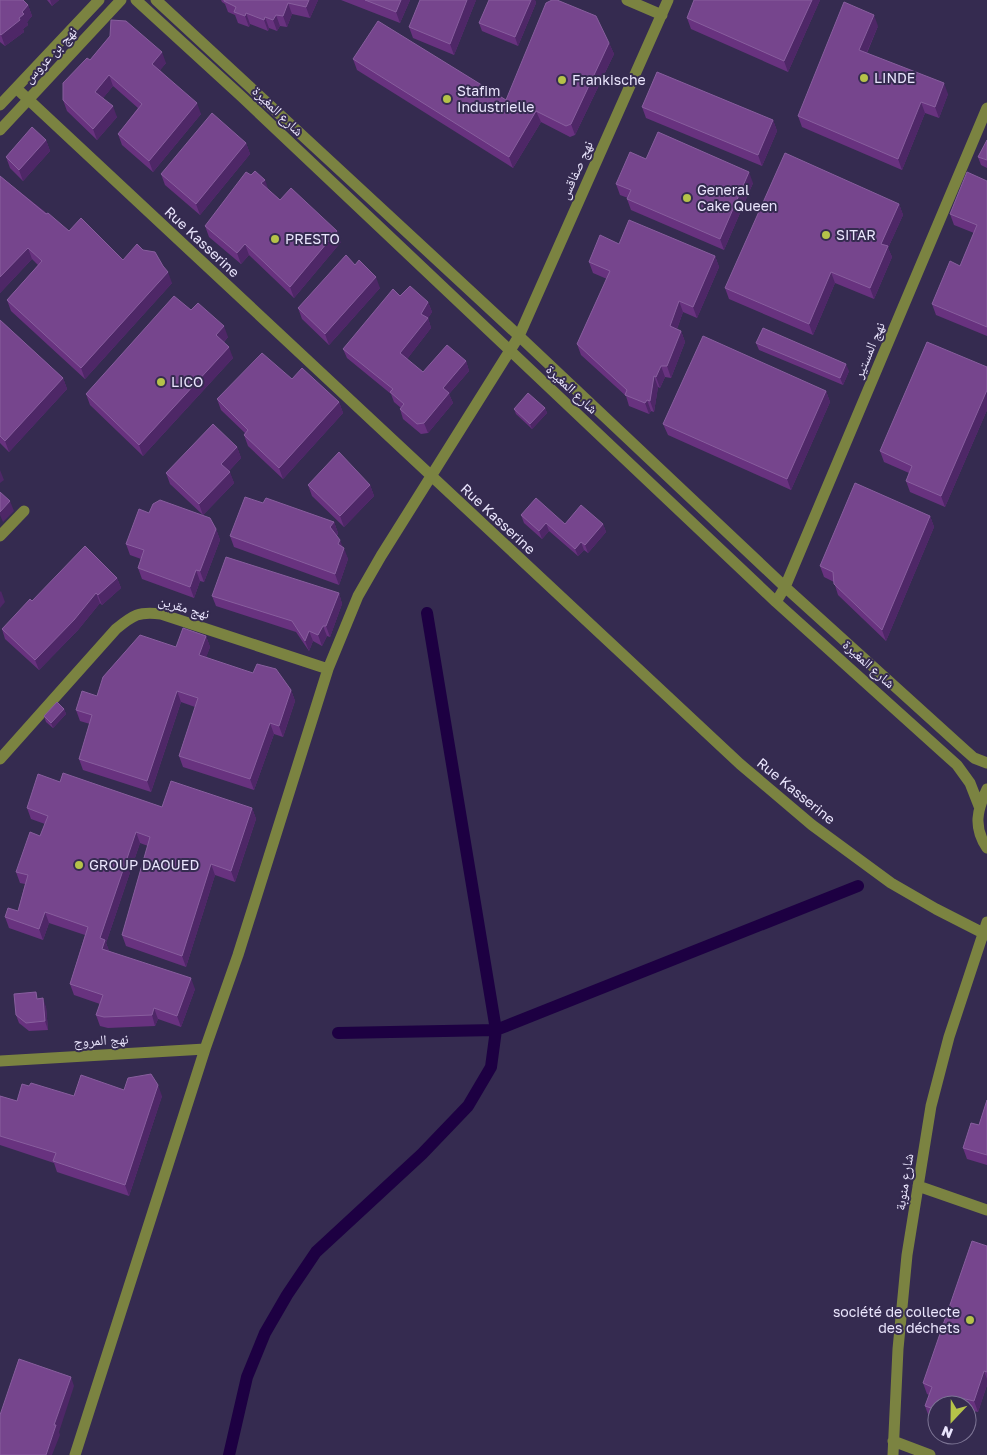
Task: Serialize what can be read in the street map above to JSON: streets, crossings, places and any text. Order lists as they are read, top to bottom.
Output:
{
  "streets": {
    "street": [
      "نهج بن عروس",
      "شارع المغيرة",
      "نهج صفاقس",
      "Rue Kasserine",
      "نهج المستير",
      "نهج مقرين",
      "نهج المروج",
      "شارع منوبة"
    ]
  },
  "crossings": [
    ["نهج بن عروس", "Rue Kasserine"],
    ["شارع المغيرة", "نهج صفاقس"],
    ["شارع المغيرة", "نهج المستير"],
    ["نهج صفاقس", "Rue Kasserine"],
    ["نهج صفاقس", "نهج مقرين"],
    ["نهج صفاقس", "نهج المروج"],
    ["Rue Kasserine", "شارع منوبة"]
  ],
  "places": [
    "LINDE",
    "Frankische",
    "Stafim Industrielle",
    "General Cake Queen",
    "SITAR",
    "PRESTO",
    "LICO",
    "GROUP DAOUED",
    "société de collecte des déchets"
  ],
  "north": "bottom"
}
